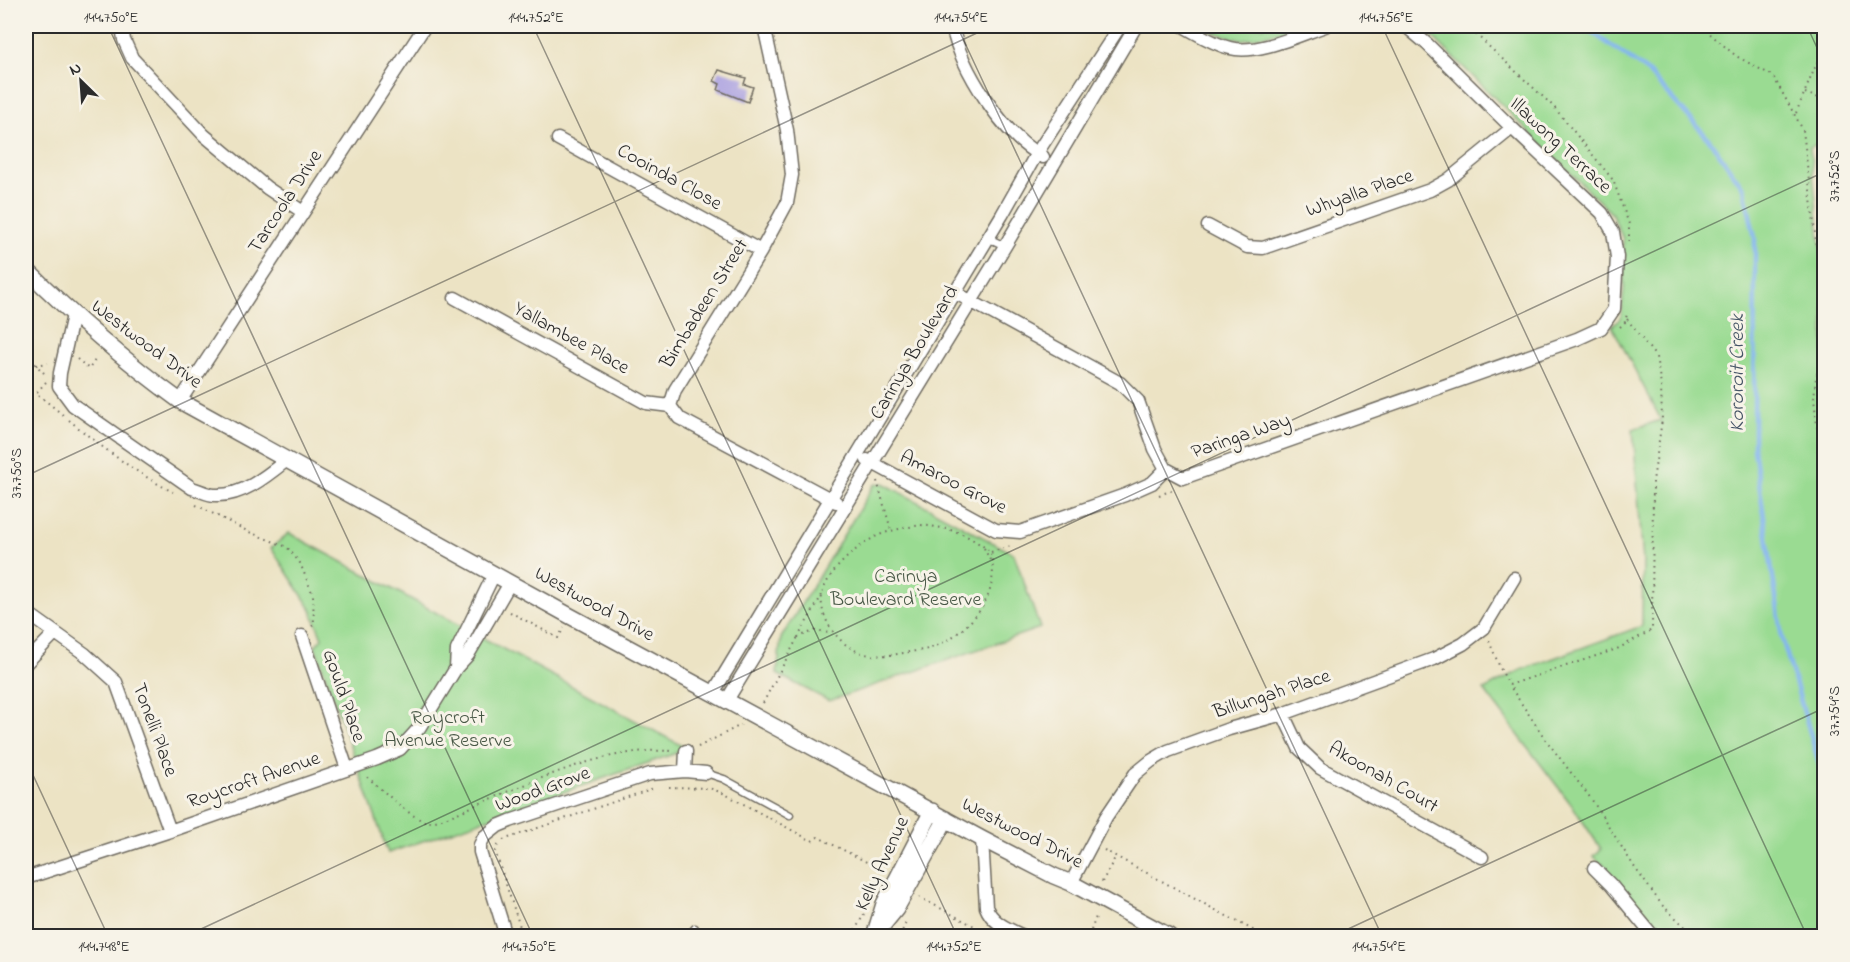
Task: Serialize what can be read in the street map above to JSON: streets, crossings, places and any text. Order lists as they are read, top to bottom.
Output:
{
  "streets": {
    "street": [
      "Illawong Terrace",
      "Cooinda Close",
      "Whyalla Place",
      "Tarcoola Drive",
      "Bimbadeen Street",
      "Yallambee Place",
      "Westwood Drive",
      "Carinya Boulevard",
      "Paringa Way",
      "Amaroo Grove",
      "Billungah Place",
      "Gould Place",
      "Tonelli Place",
      "Akoonah Court",
      "Roycroft Avenue",
      "Wood Grove",
      "Kelly Avenue"
    ]
  },
  "crossings": [
    ["Illawong Terrace", "Whyalla Place"],
    ["Illawong Terrace", "Paringa Way"],
    ["Cooinda Close", "Bimbadeen Street"],
    ["Tarcoola Drive", "Westwood Drive"],
    ["Bimbadeen Street", "Yallambee Place"],
    ["Westwood Drive", "Carinya Boulevard"],
    ["Westwood Drive", "Billungah Place"],
    ["Westwood Drive", "Roycroft Avenue"],
    ["Westwood Drive", "Kelly Avenue"],
    ["Carinya Boulevard", "Amaroo Grove"],
    ["Paringa Way", "Amaroo Grove"],
    ["Billungah Place", "Akoonah Court"],
    ["Gould Place", "Roycroft Avenue"],
    ["Tonelli Place", "Roycroft Avenue"]
  ],
  "water": ["Kororoit Creek"],
  "parks": ["Carinya Boulevard Reserve", "Roycroft Avenue Reserve"],
  "north": "top left",
  "coordinates": [
    "144.750°E",
    "144.752°E",
    "144.754°E",
    "144.756°E",
    "37.752°S",
    "37.750°S",
    "37.754°S",
    "144.748°E"
  ]
}
